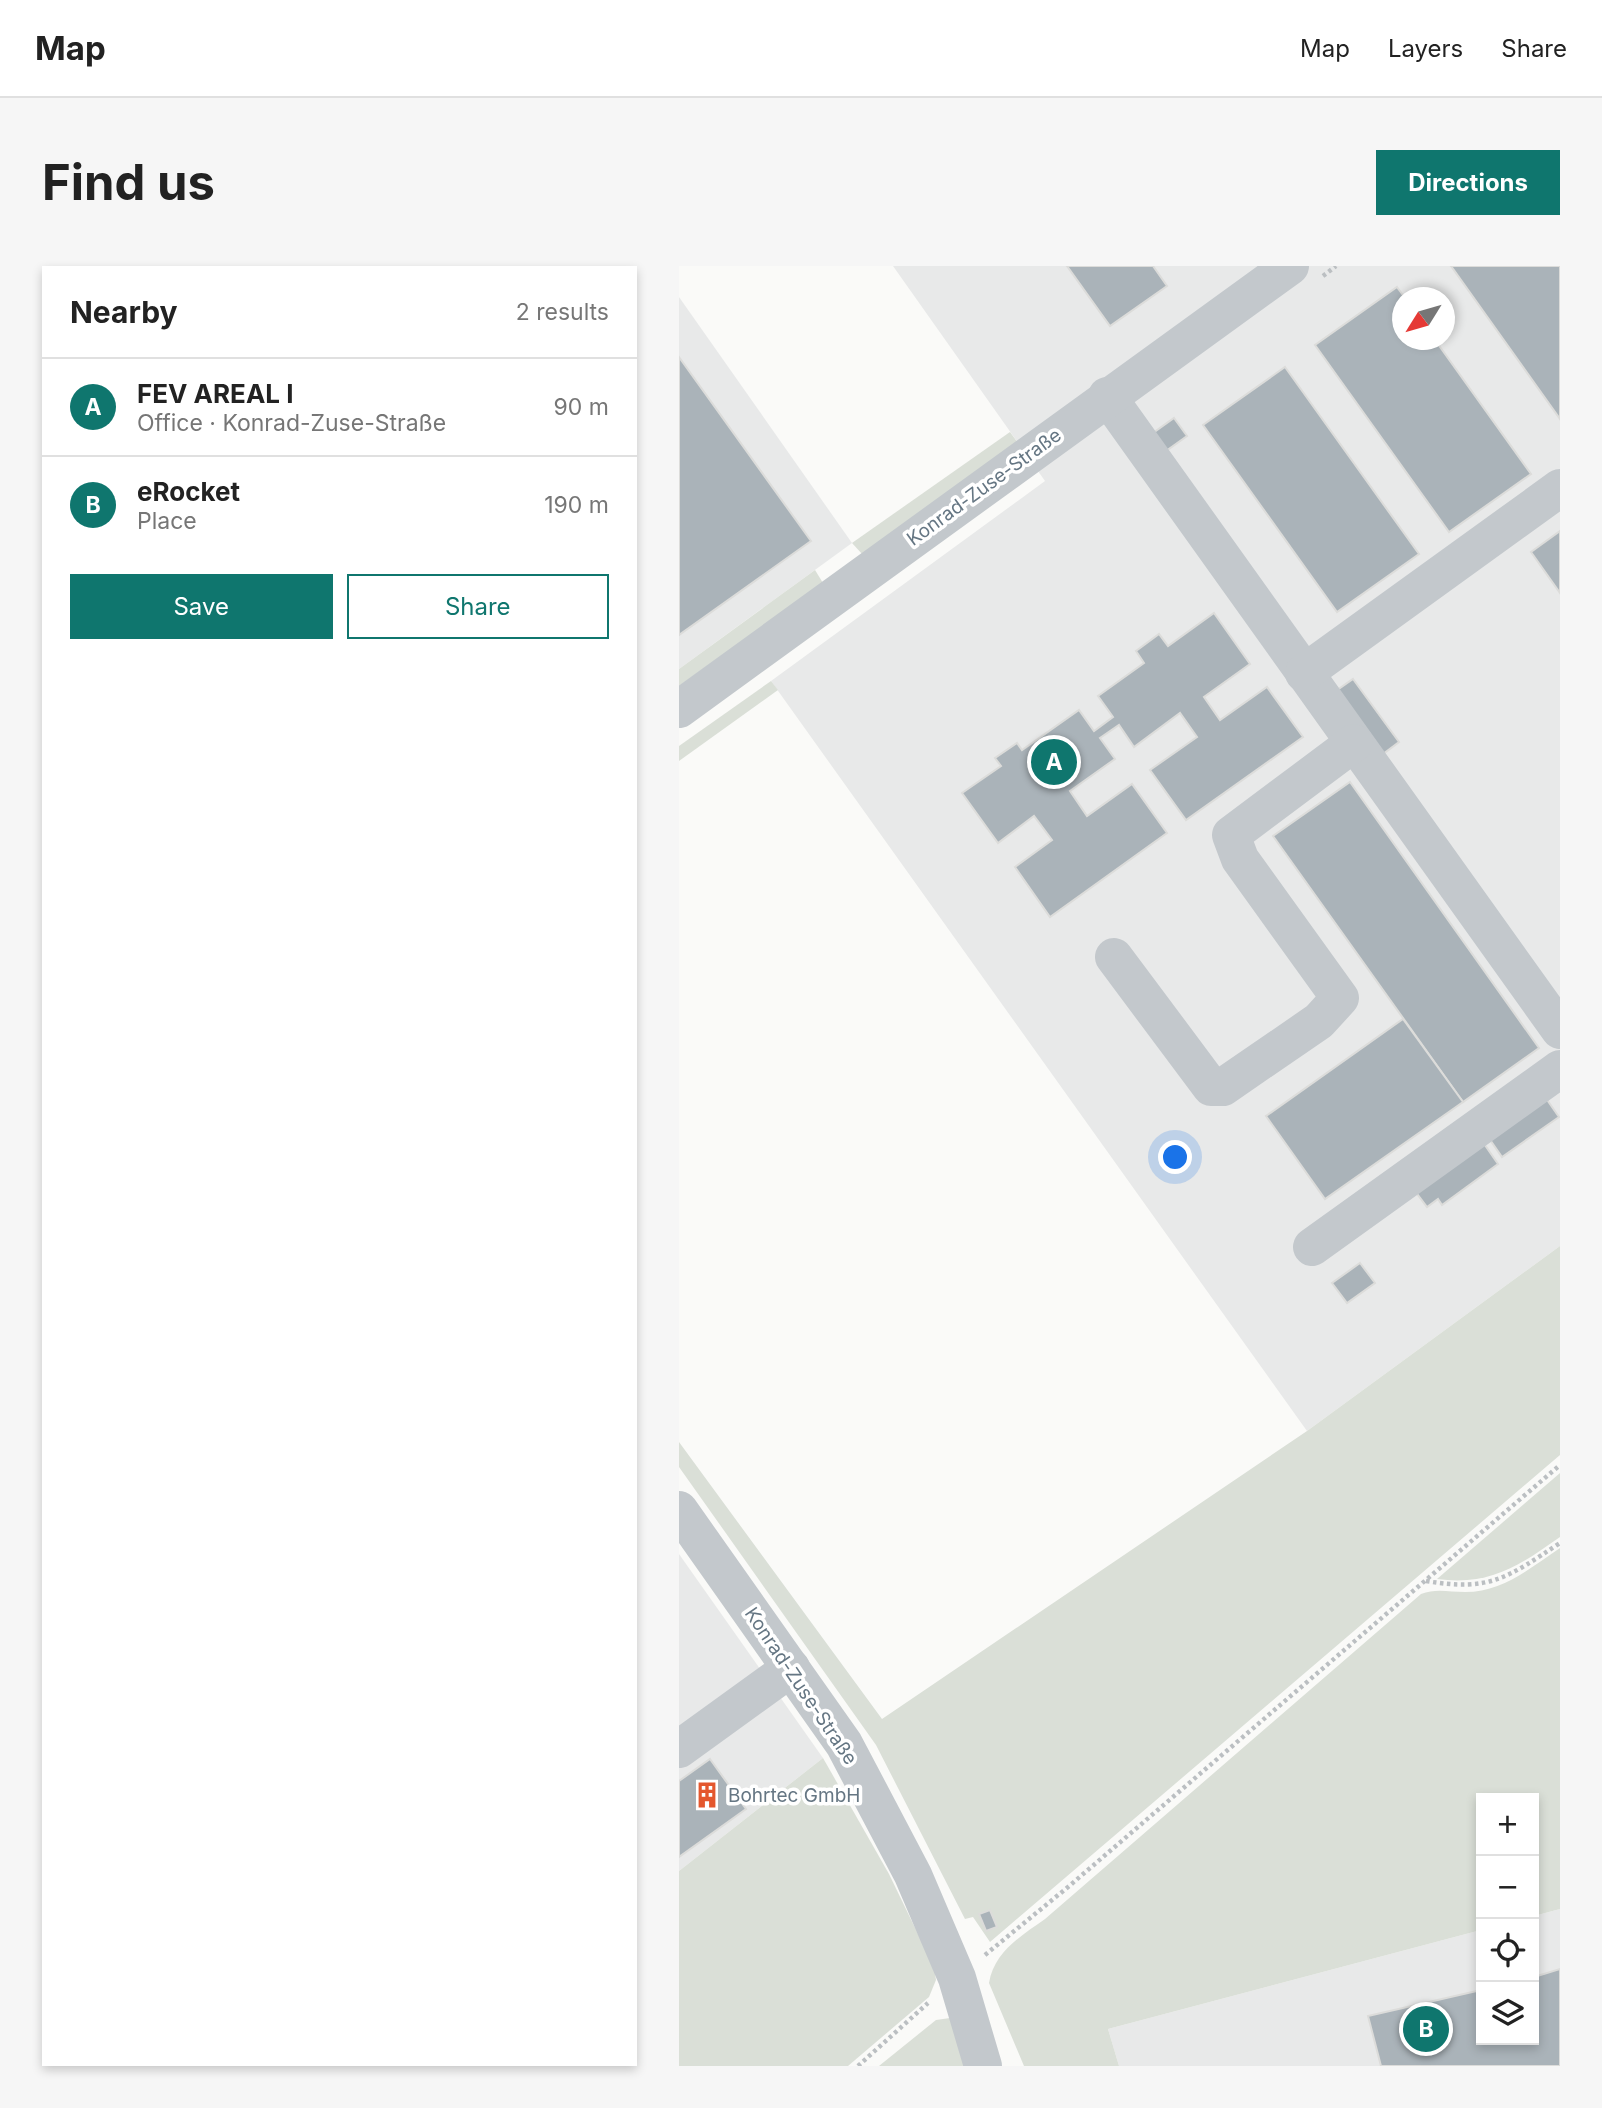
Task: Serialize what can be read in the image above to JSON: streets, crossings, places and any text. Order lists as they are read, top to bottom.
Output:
{
  "streets": {
    "street": ["Konrad-Zuse-Straße"]
  },
  "places": {
    "building": ["Bohrtec GmbH"]
  },
  "north": "bottom left",
  "page": {
    "header": "Map",
    "nav": ["Map", "Layers", "Share"],
    "buttons": [
      "Directions",
      ["Save", "Share"]
    ],
    "title": "Find us",
    "heading": ["Nearby", "2 results"],
    "list": [
      {
        "mark": "A",
        "name": "FEV AREAL I",
        "note": "Office · Konrad-Zuse-Straße",
        "value": "90 m"
      },
      {
        "mark": "B",
        "name": "eRocket",
        "note": "Place",
        "value": "190 m"
      }
    ],
    "pins": ["A", "B"],
    "map_buttons": ["+", "−"]
  }
}
